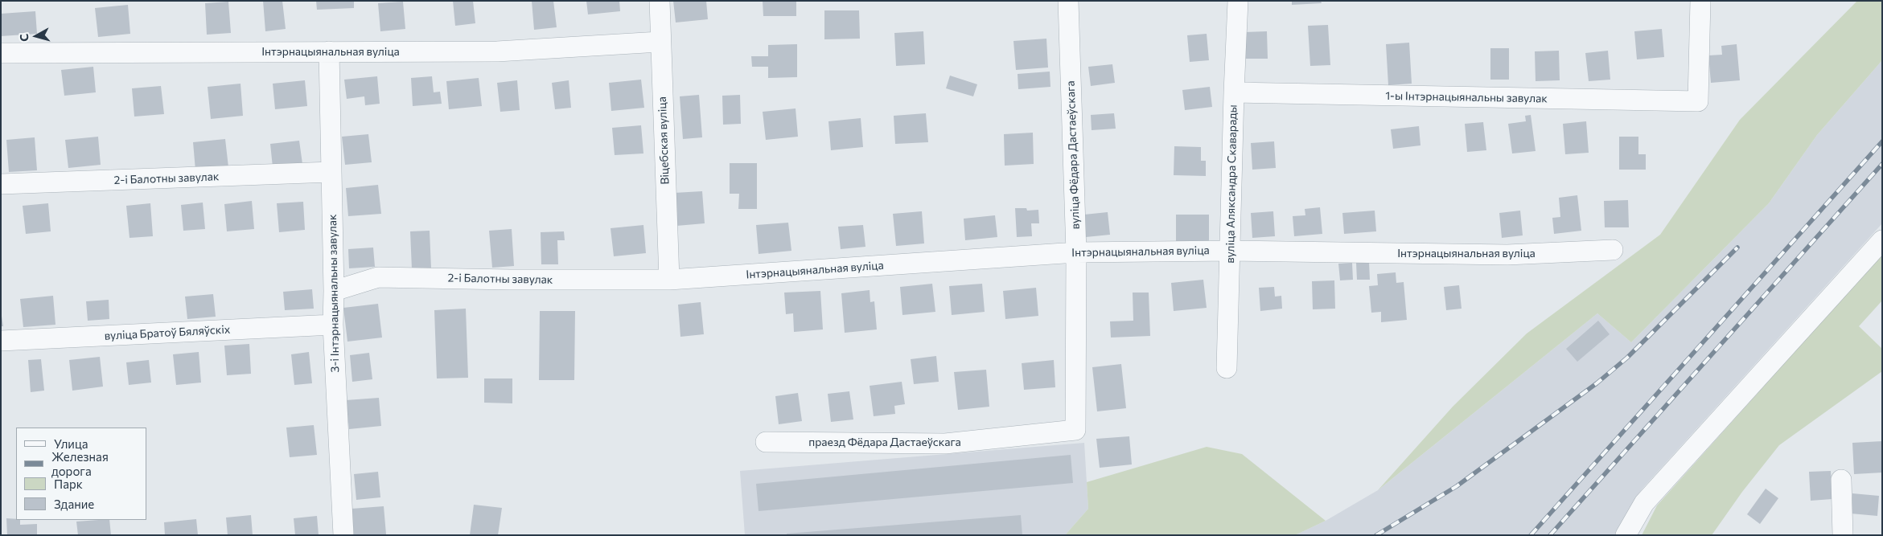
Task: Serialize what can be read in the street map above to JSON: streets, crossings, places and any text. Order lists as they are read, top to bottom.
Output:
{
  "streets": {
    "street": [
      "Інтэрнацыянальная вуліца",
      "1-ы Інтэрнацыянальны завулак",
      "Віцебская вуліца",
      "вуліца Фёдара Дастаеўскага",
      "2-і Балотны завулак",
      "вуліца Аляксандра Скаварады",
      "3-і Інтэрнацыянальны завулак",
      "вуліца Братоў Бяляўскіх",
      "праезд Фёдара Дастаеўскага"
    ]
  },
  "crossings": [
    ["Інтэрнацыянальная вуліца", "Віцебская вуліца"],
    ["Інтэрнацыянальная вуліца", "вуліца Фёдара Дастаеўскага"],
    ["Інтэрнацыянальная вуліца", "2-і Балотны завулак"],
    ["Інтэрнацыянальная вуліца", "вуліца Аляксандра Скаварады"],
    ["Інтэрнацыянальная вуліца", "3-і Інтэрнацыянальны завулак"],
    ["1-ы Інтэрнацыянальны завулак", "вуліца Аляксандра Скаварады"],
    ["Віцебская вуліца", "2-і Балотны завулак"],
    ["вуліца Фёдара Дастаеўскага", "праезд Фёдара Дастаеўскага"],
    ["2-і Балотны завулак", "3-і Інтэрнацыянальны завулак"],
    ["3-і Інтэрнацыянальны завулак", "вуліца Братоў Бяляўскіх"]
  ],
  "legend": [
    "Улица",
    "Железная дорога",
    "Парк",
    "Здание"
  ],
  "north": "left"
}
